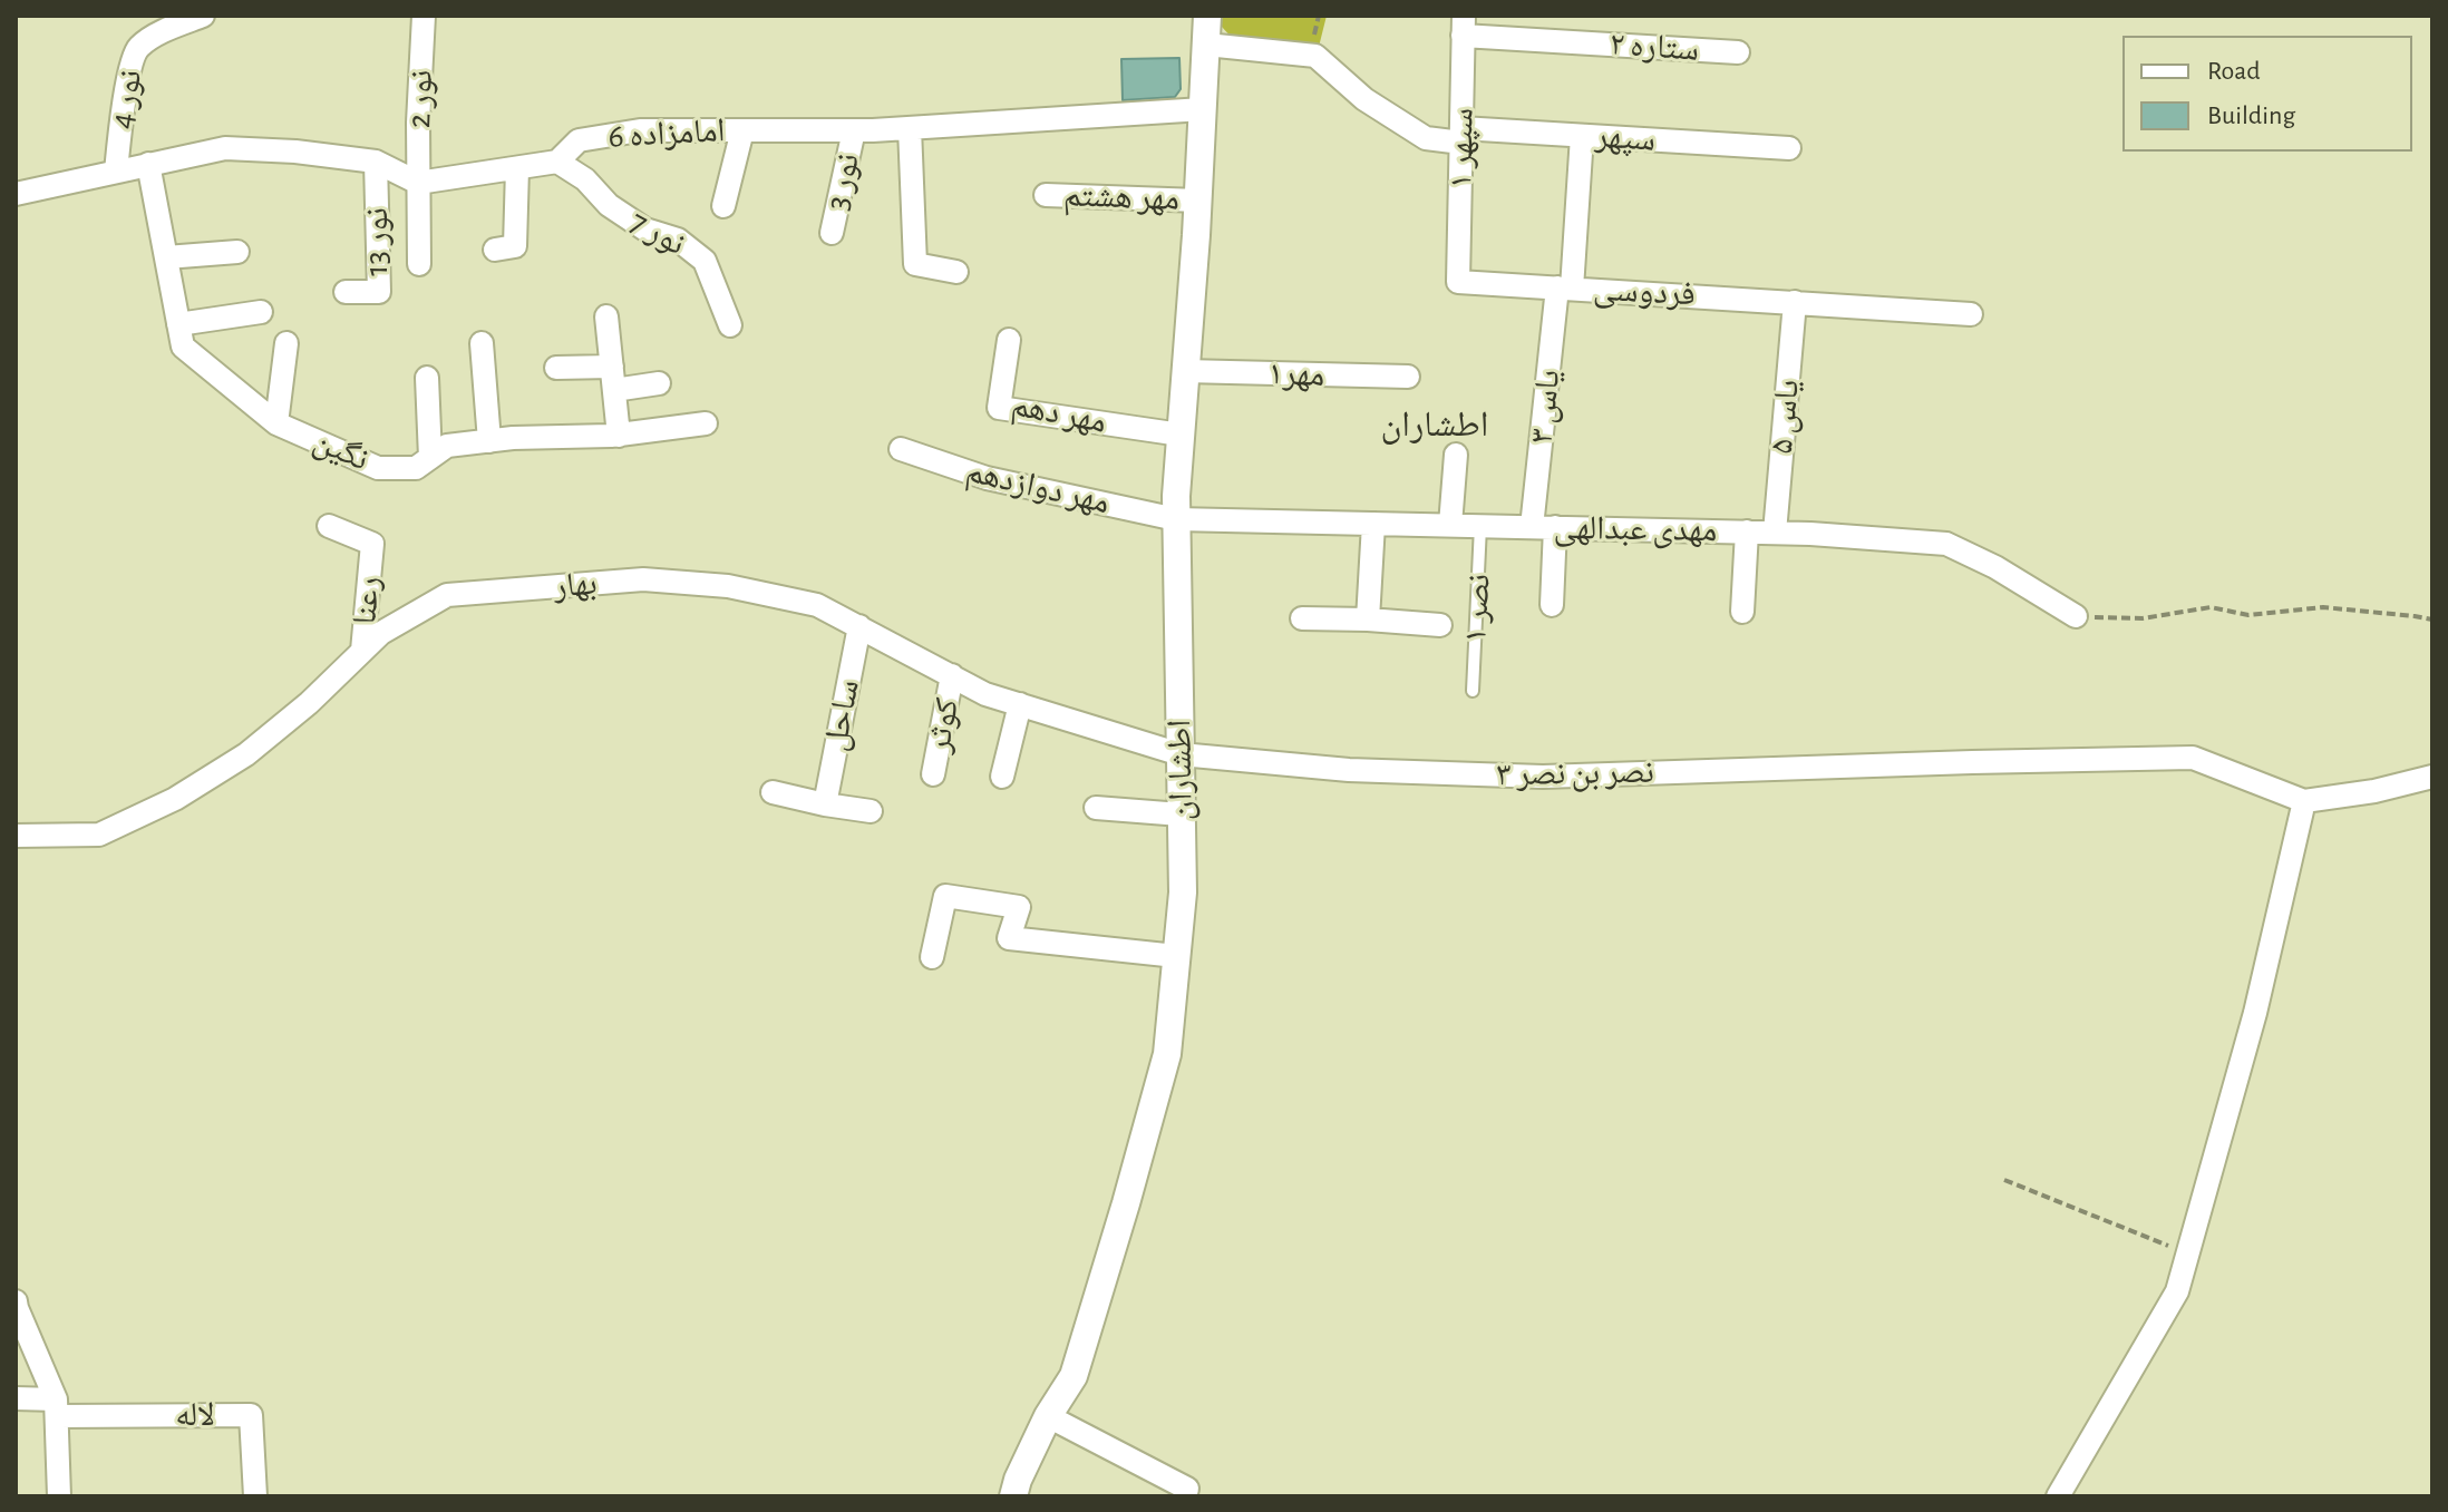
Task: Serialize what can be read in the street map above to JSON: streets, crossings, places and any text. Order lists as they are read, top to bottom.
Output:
{
  "streets": {
    "street": [
      "ستاره ۲",
      "نور 4",
      "نور 2",
      "امامزاده 6",
      "سپهر",
      "سپهر ۱",
      "نور 3",
      "مهر هشتم",
      "نور 7",
      "نور 13",
      "فردوسی",
      "مهر۱",
      "یاس ۳",
      "مهر دهم",
      "یاس ۵",
      "نگین",
      "مهر دوازدهم",
      "مهدی عبدالهی",
      "بهار",
      "رعنا",
      "ساحل",
      "کوثر",
      "اطشاران",
      "نصر بن نصر ۳",
      "لاله"
    ],
    "lane": ["نصر ۱"]
  },
  "crossings": [
    ["ستاره ۲", "سپهر ۱"],
    ["نور 2", "امامزاده 6"],
    ["امامزاده 6", "نور 3"],
    ["امامزاده 6", "نور 7"],
    ["امامزاده 6", "اطشاران"],
    ["سپهر", "سپهر ۱"],
    ["سپهر", "یاس ۳"],
    ["سپهر", "اطشاران"],
    ["سپهر ۱", "فردوسی"],
    ["مهر هشتم", "اطشاران"],
    ["فردوسی", "یاس ۳"],
    ["فردوسی", "یاس ۵"],
    ["مهر۱", "اطشاران"],
    ["یاس ۳", "مهدی عبدالهی"],
    ["مهر دهم", "اطشاران"],
    ["یاس ۵", "مهدی عبدالهی"],
    ["مهر دوازدهم", "مهدی عبدالهی"],
    ["مهر دوازدهم", "اطشاران"],
    ["مهدی عبدالهی", "نصر ۱"],
    ["مهدی عبدالهی", "اطشاران"],
    ["بهار", "رعنا"],
    ["بهار", "ساحل"],
    ["بهار", "کوثر"],
    ["بهار", "اطشاران"],
    ["بهار", "نصر بن نصر ۳"],
    ["اطشاران", "نصر بن نصر ۳"]
  ],
  "districts": ["اطشاران"],
  "legend": ["Road", "Building"]
}
